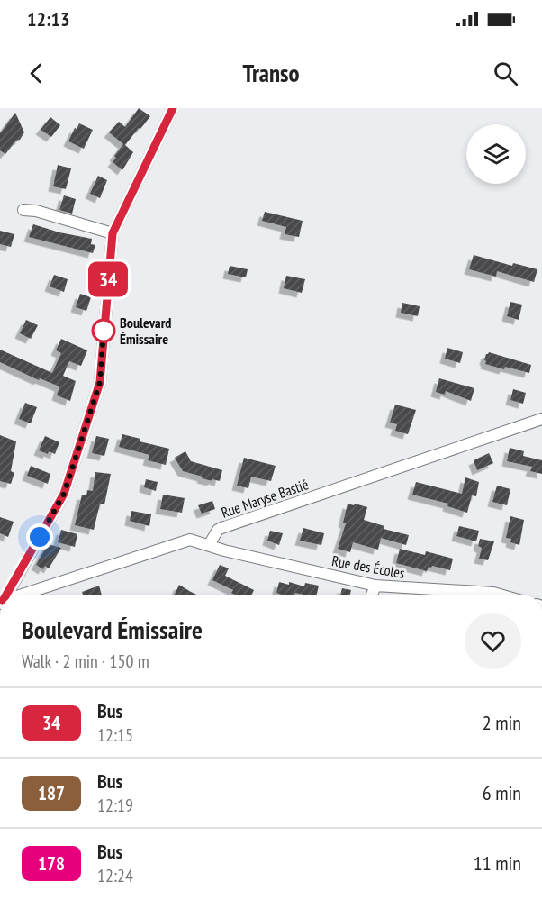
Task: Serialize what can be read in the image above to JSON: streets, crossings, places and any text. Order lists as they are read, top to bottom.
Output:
{
  "streets": {
    "street": ["Rue Maryse Bastié", "Rue des Écoles"]
  },
  "crossings": [
    ["Rue Maryse Bastié", "Rue des Écoles"]
  ],
  "places": ["Boulevard Émissaire"],
  "lines": ["bus line 34"],
  "page": {
    "status": "12:13",
    "header": "Transo",
    "on_map": "34",
    "heading": ["Boulevard Émissaire", "Walk · 2 min · 150 m"],
    "list": [
      {
        "mark": "34",
        "name": "Bus",
        "note": "12:15",
        "value": "2 min"
      },
      {
        "mark": "187",
        "name": "Bus",
        "note": "12:19",
        "value": "6 min"
      },
      {
        "mark": "178",
        "name": "Bus",
        "note": "12:24",
        "value": "11 min"
      }
    ]
  }
}
